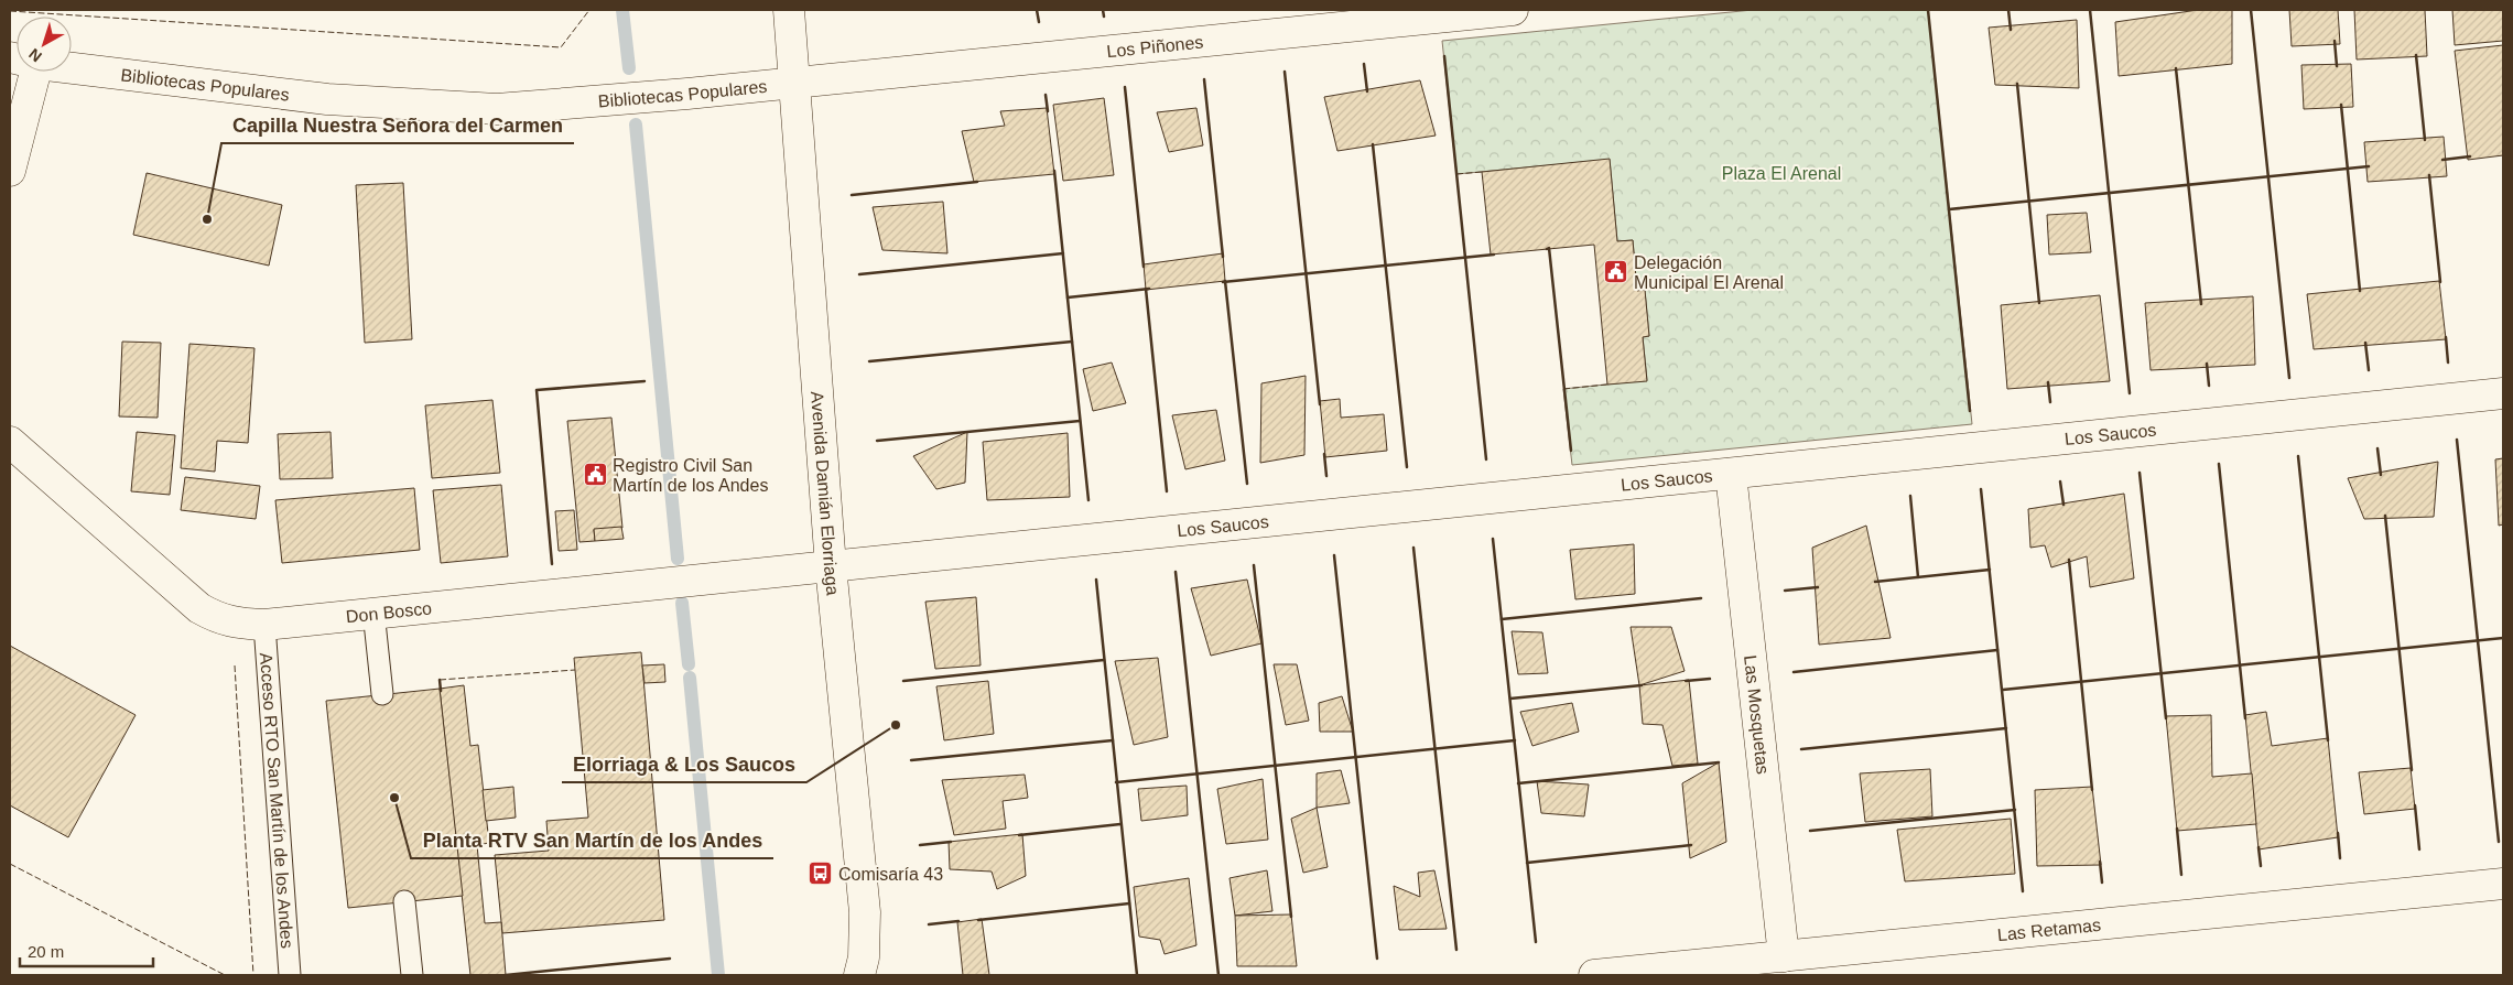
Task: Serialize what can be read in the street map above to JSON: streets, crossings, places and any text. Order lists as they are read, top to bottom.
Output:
{
  "streets": {
    "street": [
      "Los Piñones",
      "Bibliotecas Populares",
      "Los Saucos",
      "Avenida Damián Elorriaga",
      "Don Bosco",
      "Las Mosquetas",
      "Las Retamas"
    ],
    "lane": ["Acceso RTO San Martín de los Andes"]
  },
  "crossings": [
    ["Los Piñones", "Bibliotecas Populares"],
    ["Los Piñones", "Avenida Damián Elorriaga"],
    ["Bibliotecas Populares", "Avenida Damián Elorriaga"],
    ["Los Saucos", "Avenida Damián Elorriaga"],
    ["Los Saucos", "Don Bosco"],
    ["Los Saucos", "Las Mosquetas"],
    ["Avenida Damián Elorriaga", "Don Bosco"],
    ["Don Bosco", "Acceso RTO San Martín de los Andes"],
    ["Las Mosquetas", "Las Retamas"]
  ],
  "parks": ["Plaza El Arenal"],
  "places": {
    "other": ["Capilla Nuestra Señora del Carmen", "Elorriaga & Los Saucos", "Planta RTV San Martín de los Andes"],
    "public building": ["Delegación Municipal El Arenal", "Registro Civil San Martín de los Andes"],
    "bus stop": ["Comisaría 43"]
  },
  "scale_bar": "20 m",
  "north": "bottom left"
}
